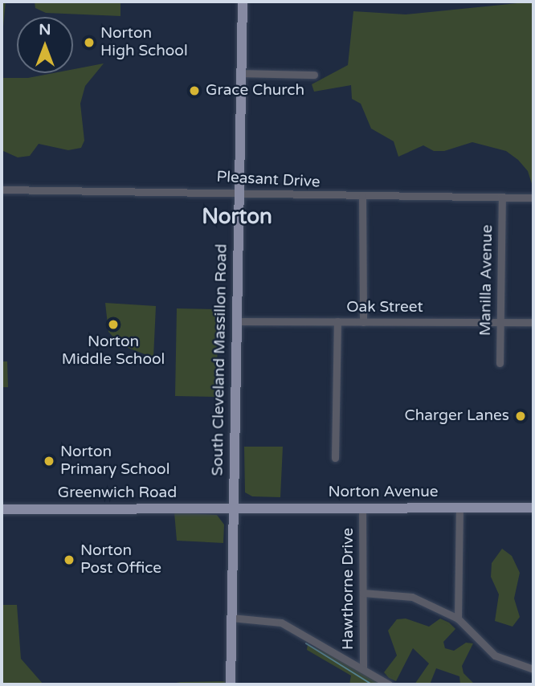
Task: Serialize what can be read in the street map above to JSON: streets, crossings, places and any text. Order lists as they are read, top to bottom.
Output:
{
  "streets": {
    "main road": ["South Cleveland Massillon Road", "Norton Avenue", "Greenwich Road"],
    "street": [
      "Pleasant Drive",
      "Manilla Avenue",
      "Oak Street",
      "Hawthorne Drive"
    ]
  },
  "crossings": [
    ["Pleasant Drive", "Manilla Avenue"],
    ["Pleasant Drive", "South Cleveland Massillon Road"],
    ["Manilla Avenue", "Oak Street"],
    ["Oak Street", "South Cleveland Massillon Road"],
    ["South Cleveland Massillon Road", "Norton Avenue"],
    ["South Cleveland Massillon Road", "Greenwich Road"],
    ["Norton Avenue", "Greenwich Road"],
    ["Norton Avenue", "Hawthorne Drive"]
  ],
  "districts": ["Norton"],
  "places": [
    "Norton High School",
    "Grace Church",
    "Norton Middle School",
    "Charger Lanes",
    "Norton Primary School",
    "Norton Post Office"
  ],
  "north": "top"
}
